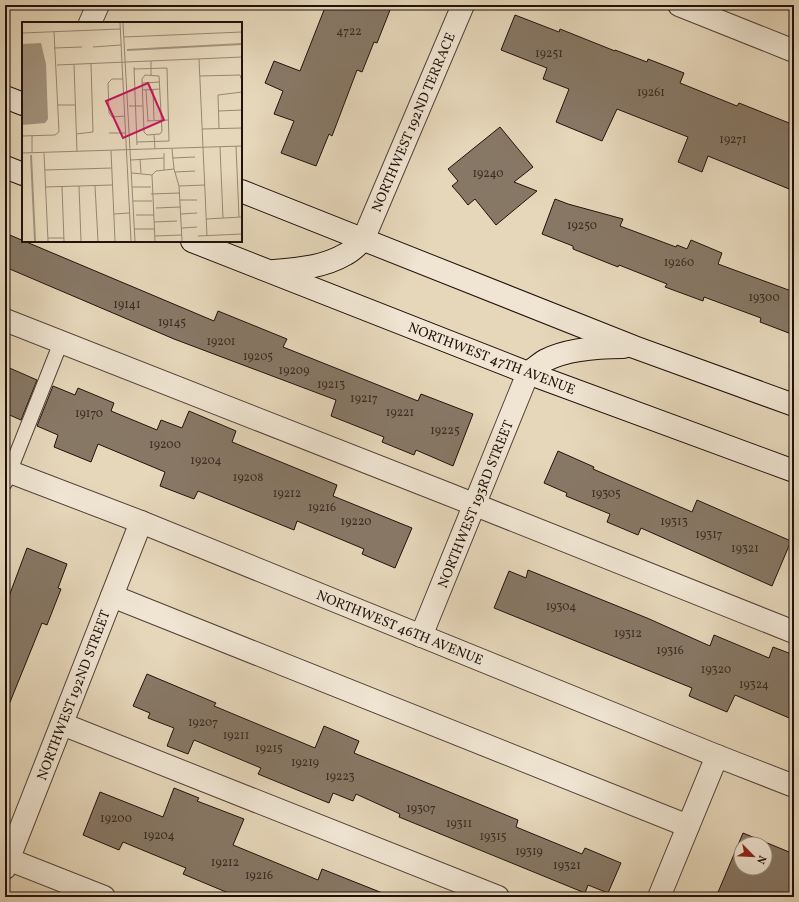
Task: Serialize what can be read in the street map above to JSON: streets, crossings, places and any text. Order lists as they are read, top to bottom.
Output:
{
  "streets": {
    "street": [
      "NORTHWEST 192ND TERRACE",
      "NORTHWEST 47TH AVENUE",
      "NORTHWEST 193RD STREET",
      "NORTHWEST 46TH AVENUE",
      "NORTHWEST 192ND STREET"
    ]
  },
  "crossings": [
    ["NORTHWEST 47TH AVENUE", "NORTHWEST 193RD STREET"],
    ["NORTHWEST 193RD STREET", "NORTHWEST 46TH AVENUE"],
    ["NORTHWEST 46TH AVENUE", "NORTHWEST 192ND STREET"]
  ],
  "house_numbers": [
    "4722",
    "19251",
    "19261",
    "19271",
    "19240",
    "19250",
    "19260",
    "19300",
    "19141",
    "19145",
    "19201",
    "19205",
    "19209",
    "19213",
    "19217",
    "19221",
    "19170",
    "19225",
    "19200",
    "19204",
    "19208",
    "19212",
    "19305",
    "19216",
    "19220",
    "19313",
    "19317",
    "19321",
    "19304",
    "19312",
    "19316",
    "19320",
    "19324",
    "19207",
    "19211",
    "19215",
    "19219",
    "19223",
    "19307",
    "19200",
    "19311",
    "19204",
    "19315",
    "19319",
    "19212",
    "19321",
    "19216"
  ],
  "north": "bottom right"
}
